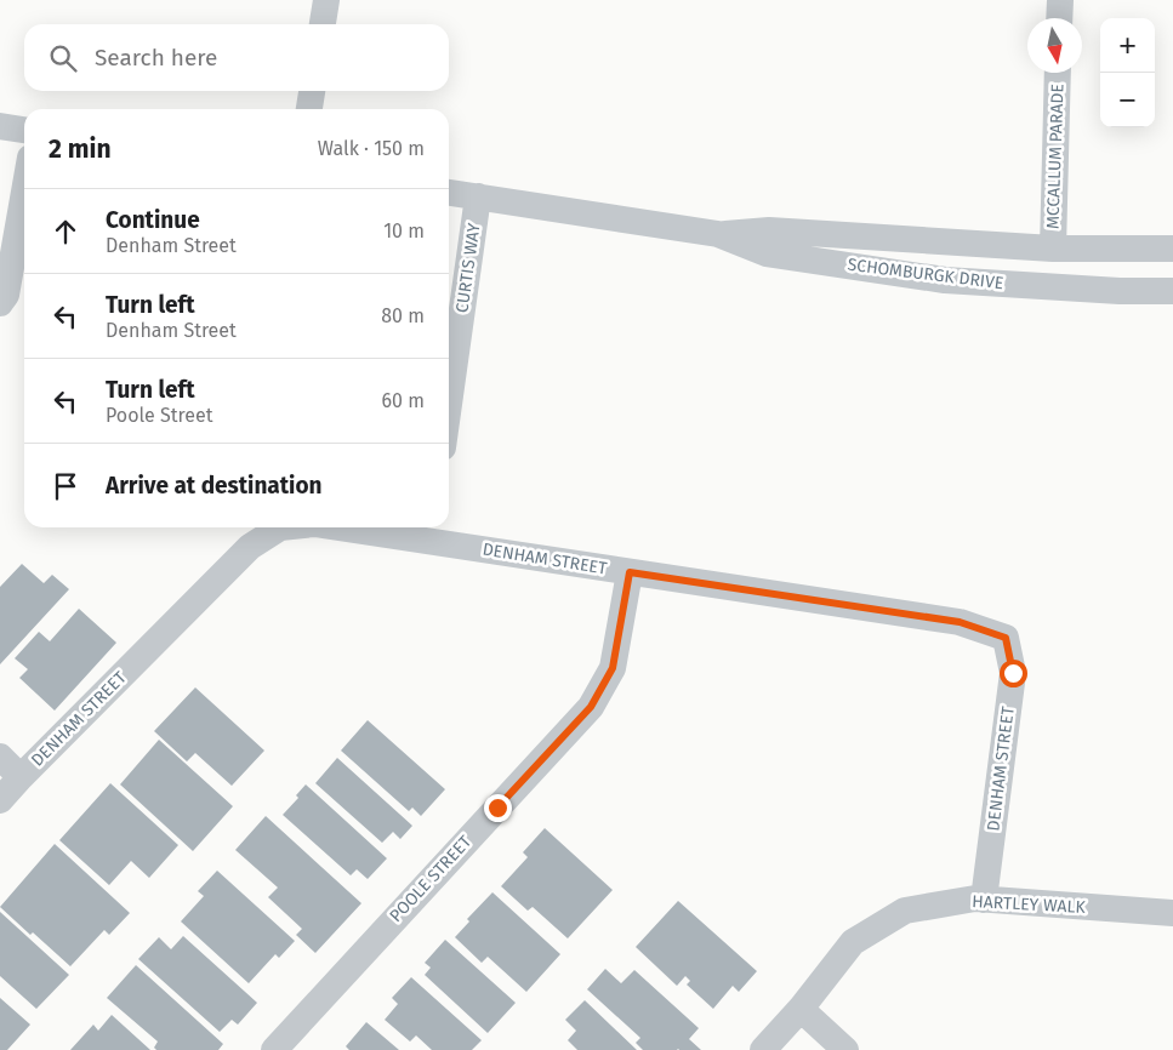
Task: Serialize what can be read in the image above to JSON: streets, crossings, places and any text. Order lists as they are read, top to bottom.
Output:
{
  "streets": {
    "street": [
      "MCCALLUM PARADE",
      "CURTIS WAY",
      "SCHOMBURGK DRIVE",
      "DENHAM STREET",
      "POOLE STREET",
      "HARTLEY WALK"
    ]
  },
  "crossings": [
    ["MCCALLUM PARADE", "SCHOMBURGK DRIVE"],
    ["CURTIS WAY", "SCHOMBURGK DRIVE"],
    ["DENHAM STREET", "POOLE STREET"],
    ["DENHAM STREET", "HARTLEY WALK"]
  ],
  "north": "bottom",
  "page": {
    "map_buttons": ["+", "−"],
    "search": "Search here",
    "heading": ["2 min", "Walk · 150 m"],
    "list": [
      ["Continue", "Denham Street", "10 m"],
      ["Turn left", "Denham Street", "80 m"],
      ["Turn left", "Poole Street", "60 m"],
      "Arrive at destination"
    ]
  }
}
